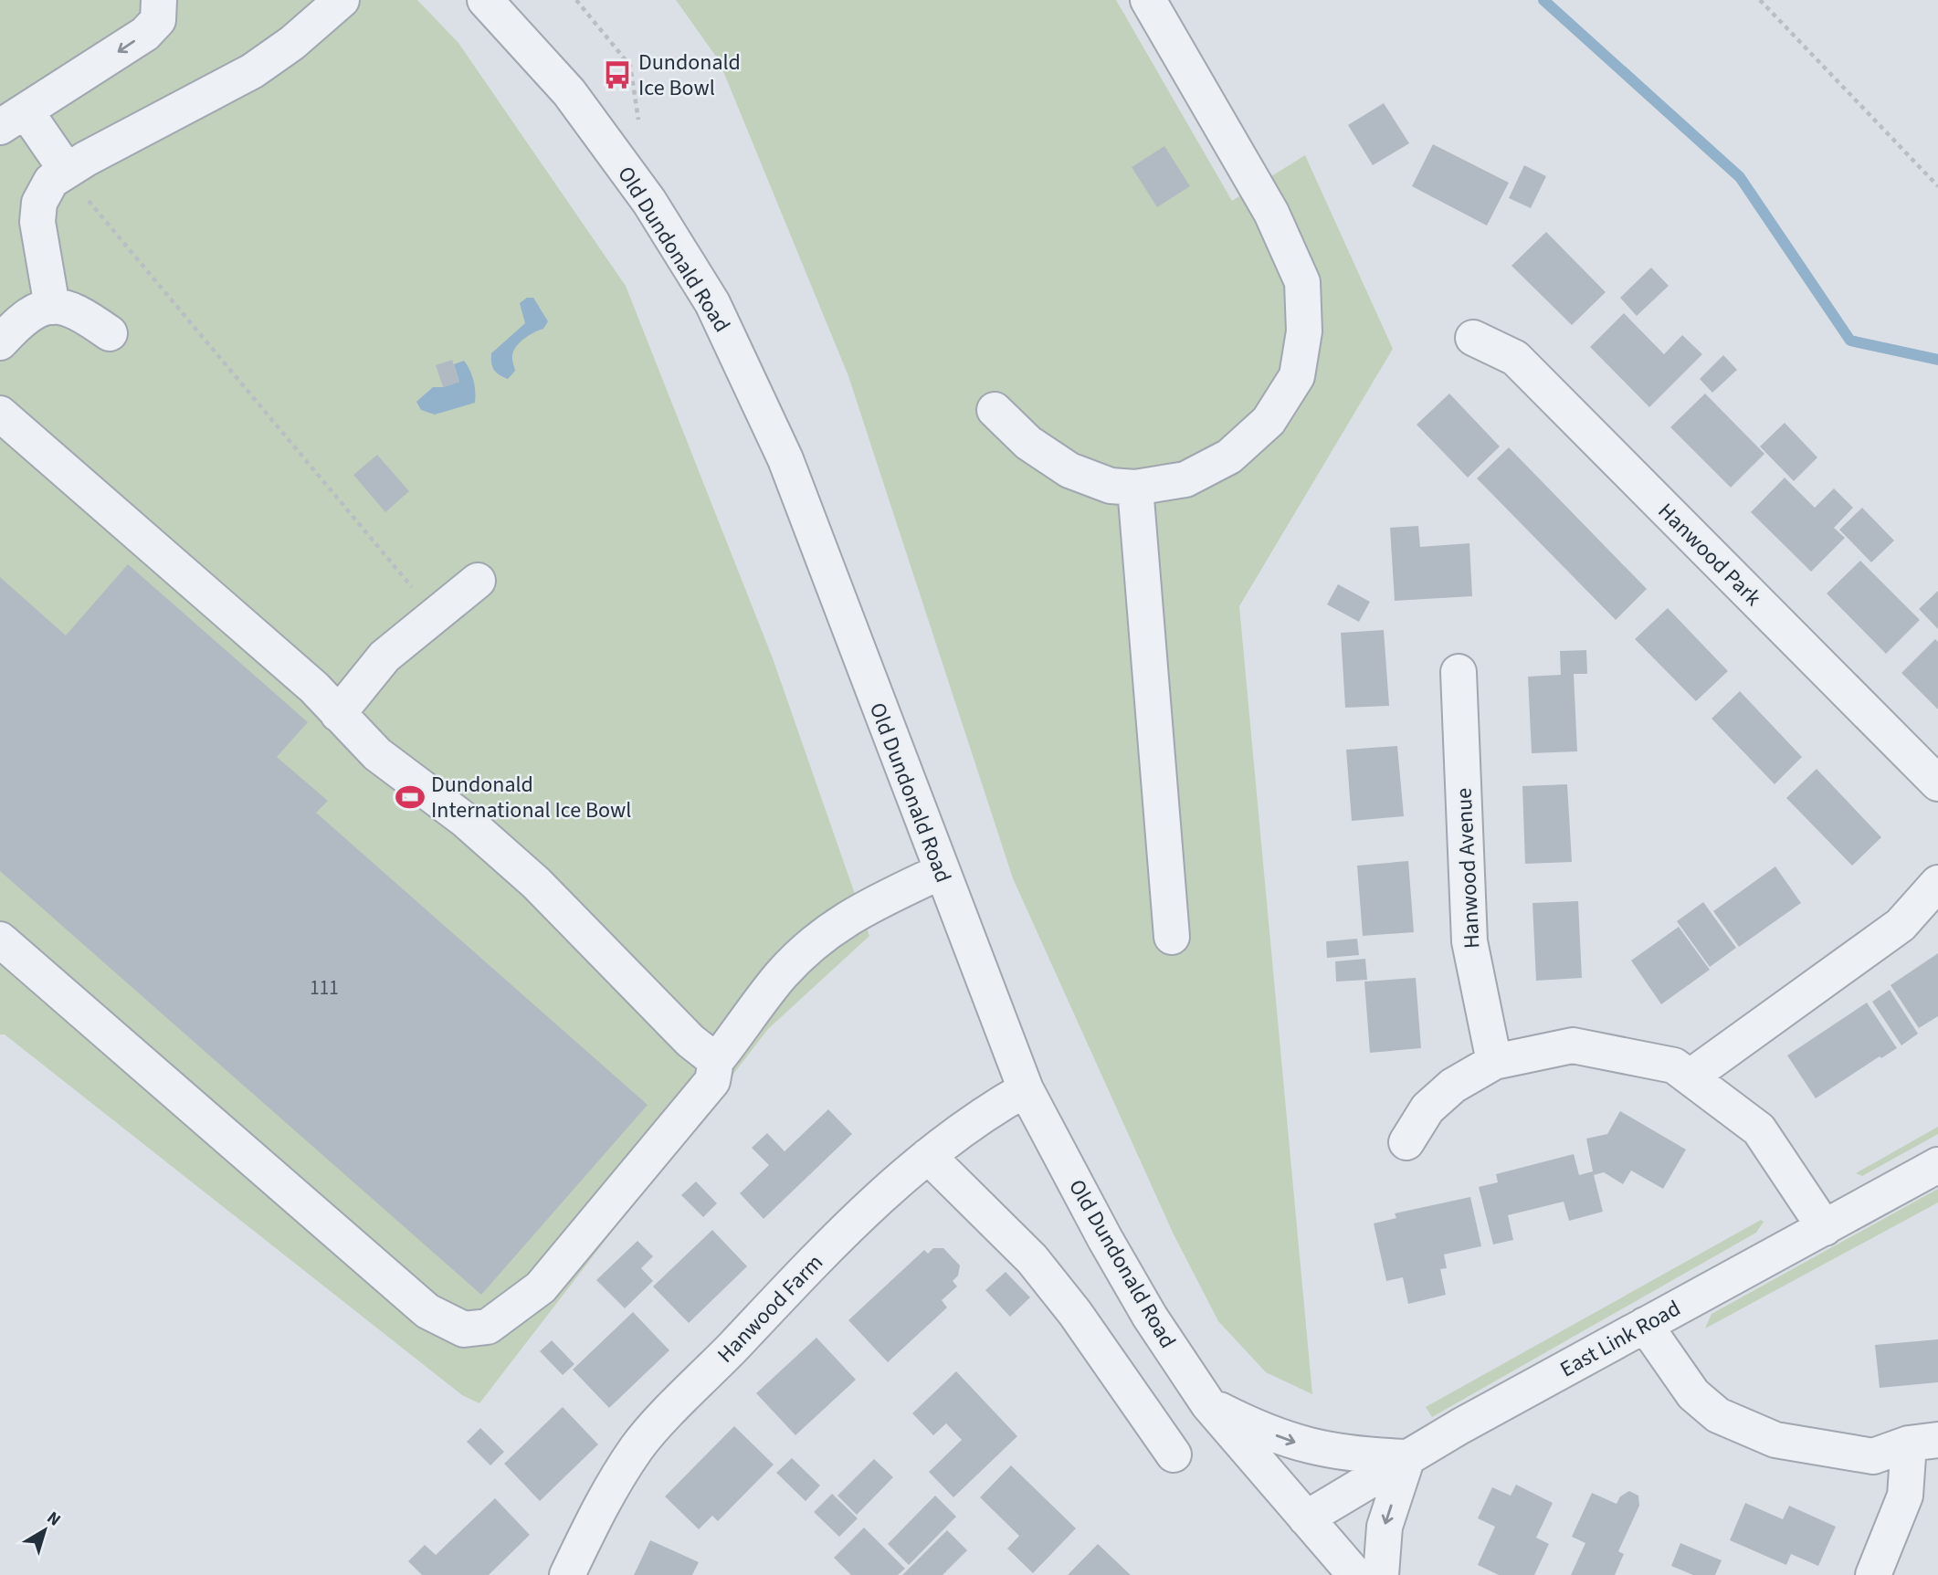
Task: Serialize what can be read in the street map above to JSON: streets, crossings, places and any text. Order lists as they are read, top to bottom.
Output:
{
  "streets": {
    "street": [
      "Old Dundonald Road",
      "Hanwood Park",
      "Hanwood Avenue",
      "Hanwood Farm",
      "East Link Road"
    ]
  },
  "crossings": [
    ["Old Dundonald Road", "Hanwood Farm"],
    ["Old Dundonald Road", "East Link Road"]
  ],
  "places": {
    "bus stop": ["Dundonald Ice Bowl"],
    "sports": ["Dundonald International Ice Bowl"]
  },
  "house_numbers": ["111"],
  "north": "top right"
}
